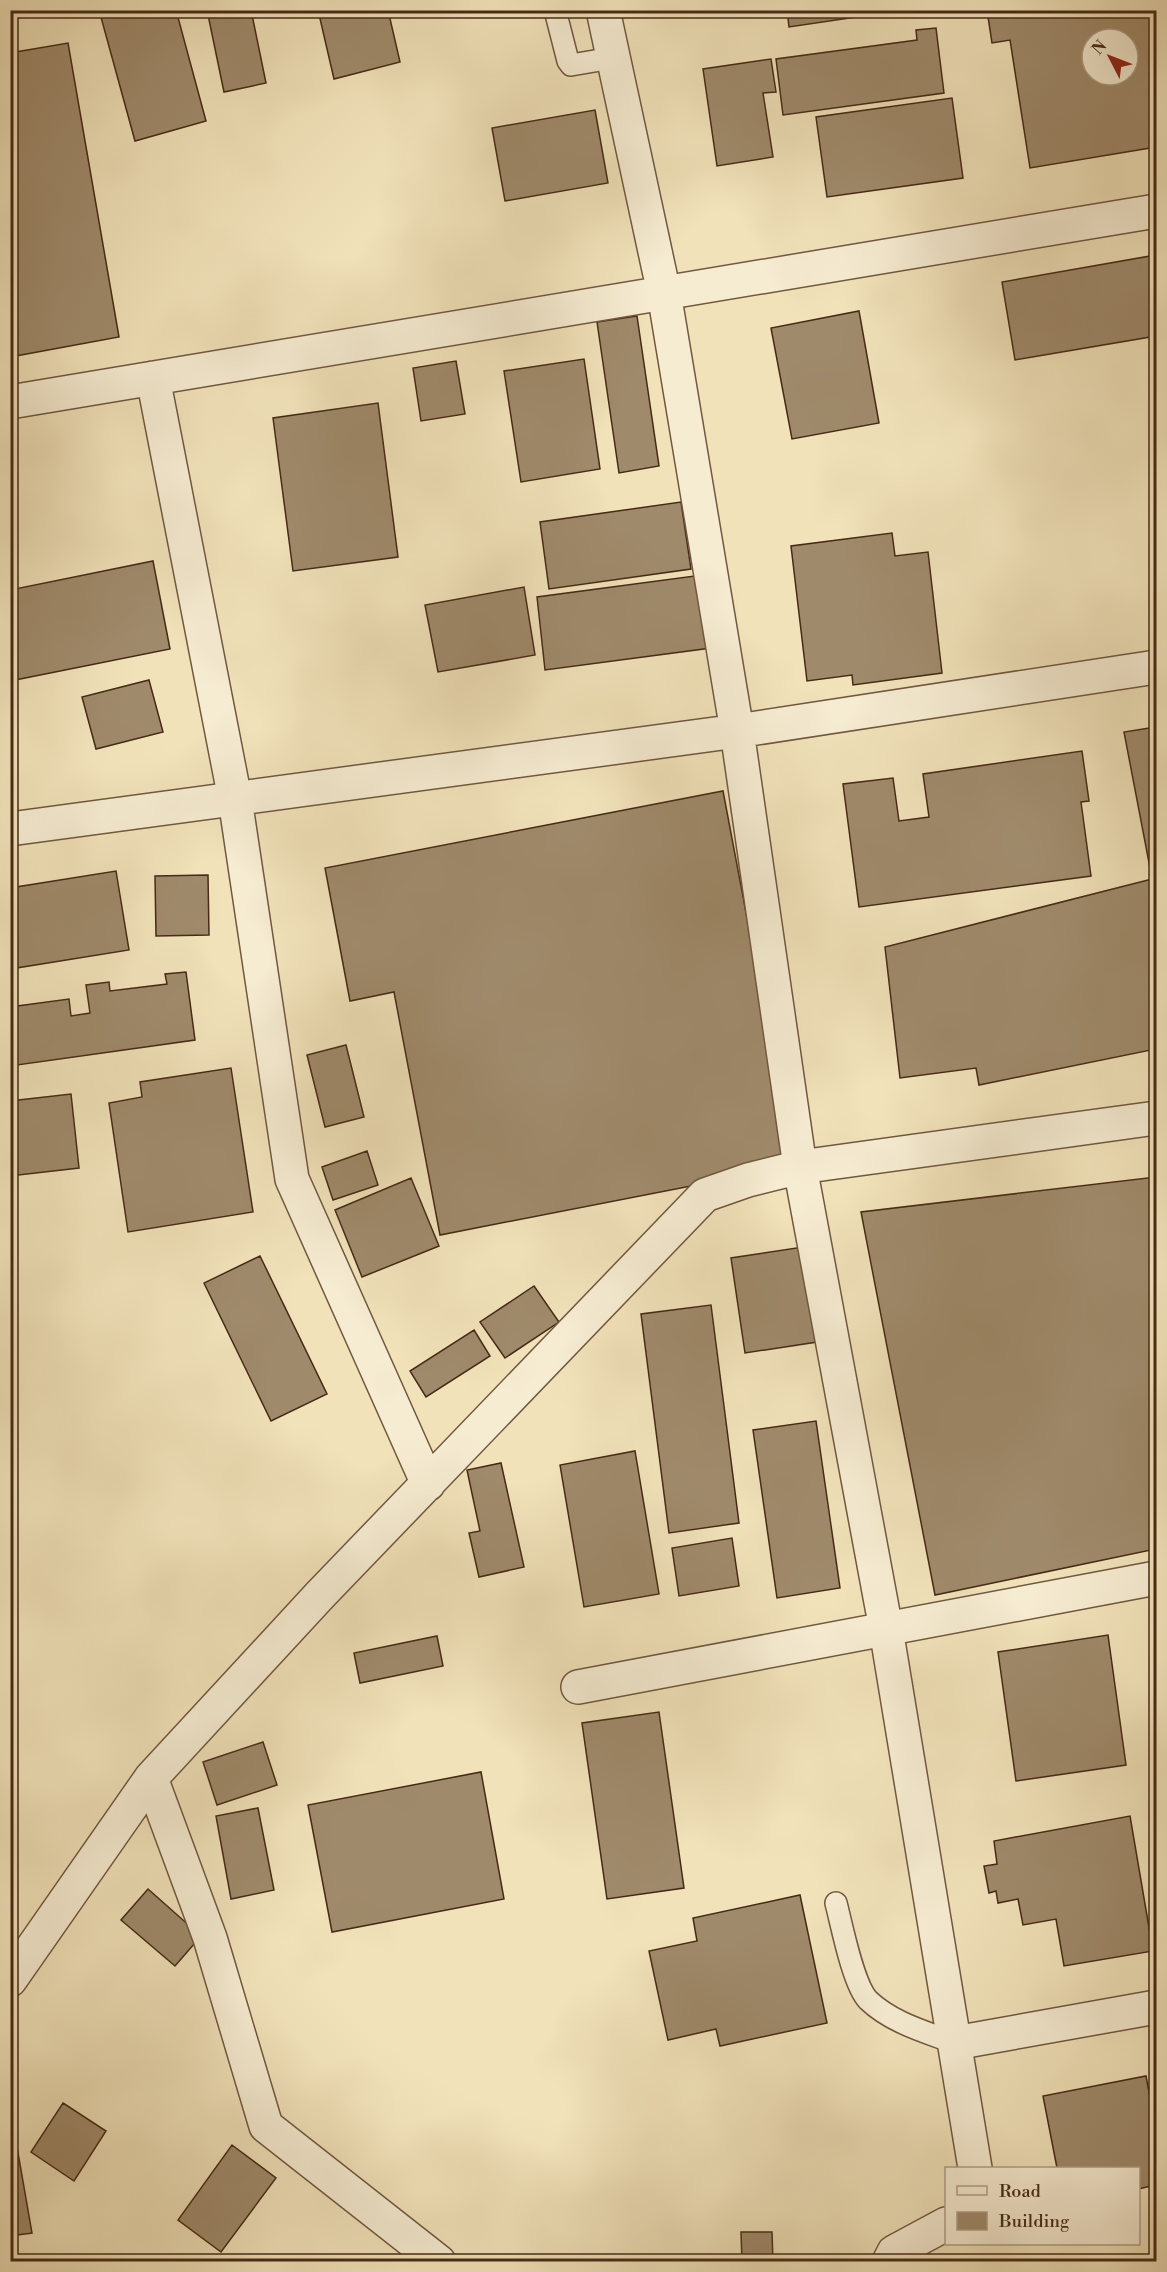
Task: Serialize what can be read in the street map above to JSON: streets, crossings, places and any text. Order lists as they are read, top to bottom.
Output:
{
  "legend": ["Road", "Building"],
  "north": "top left"
}
